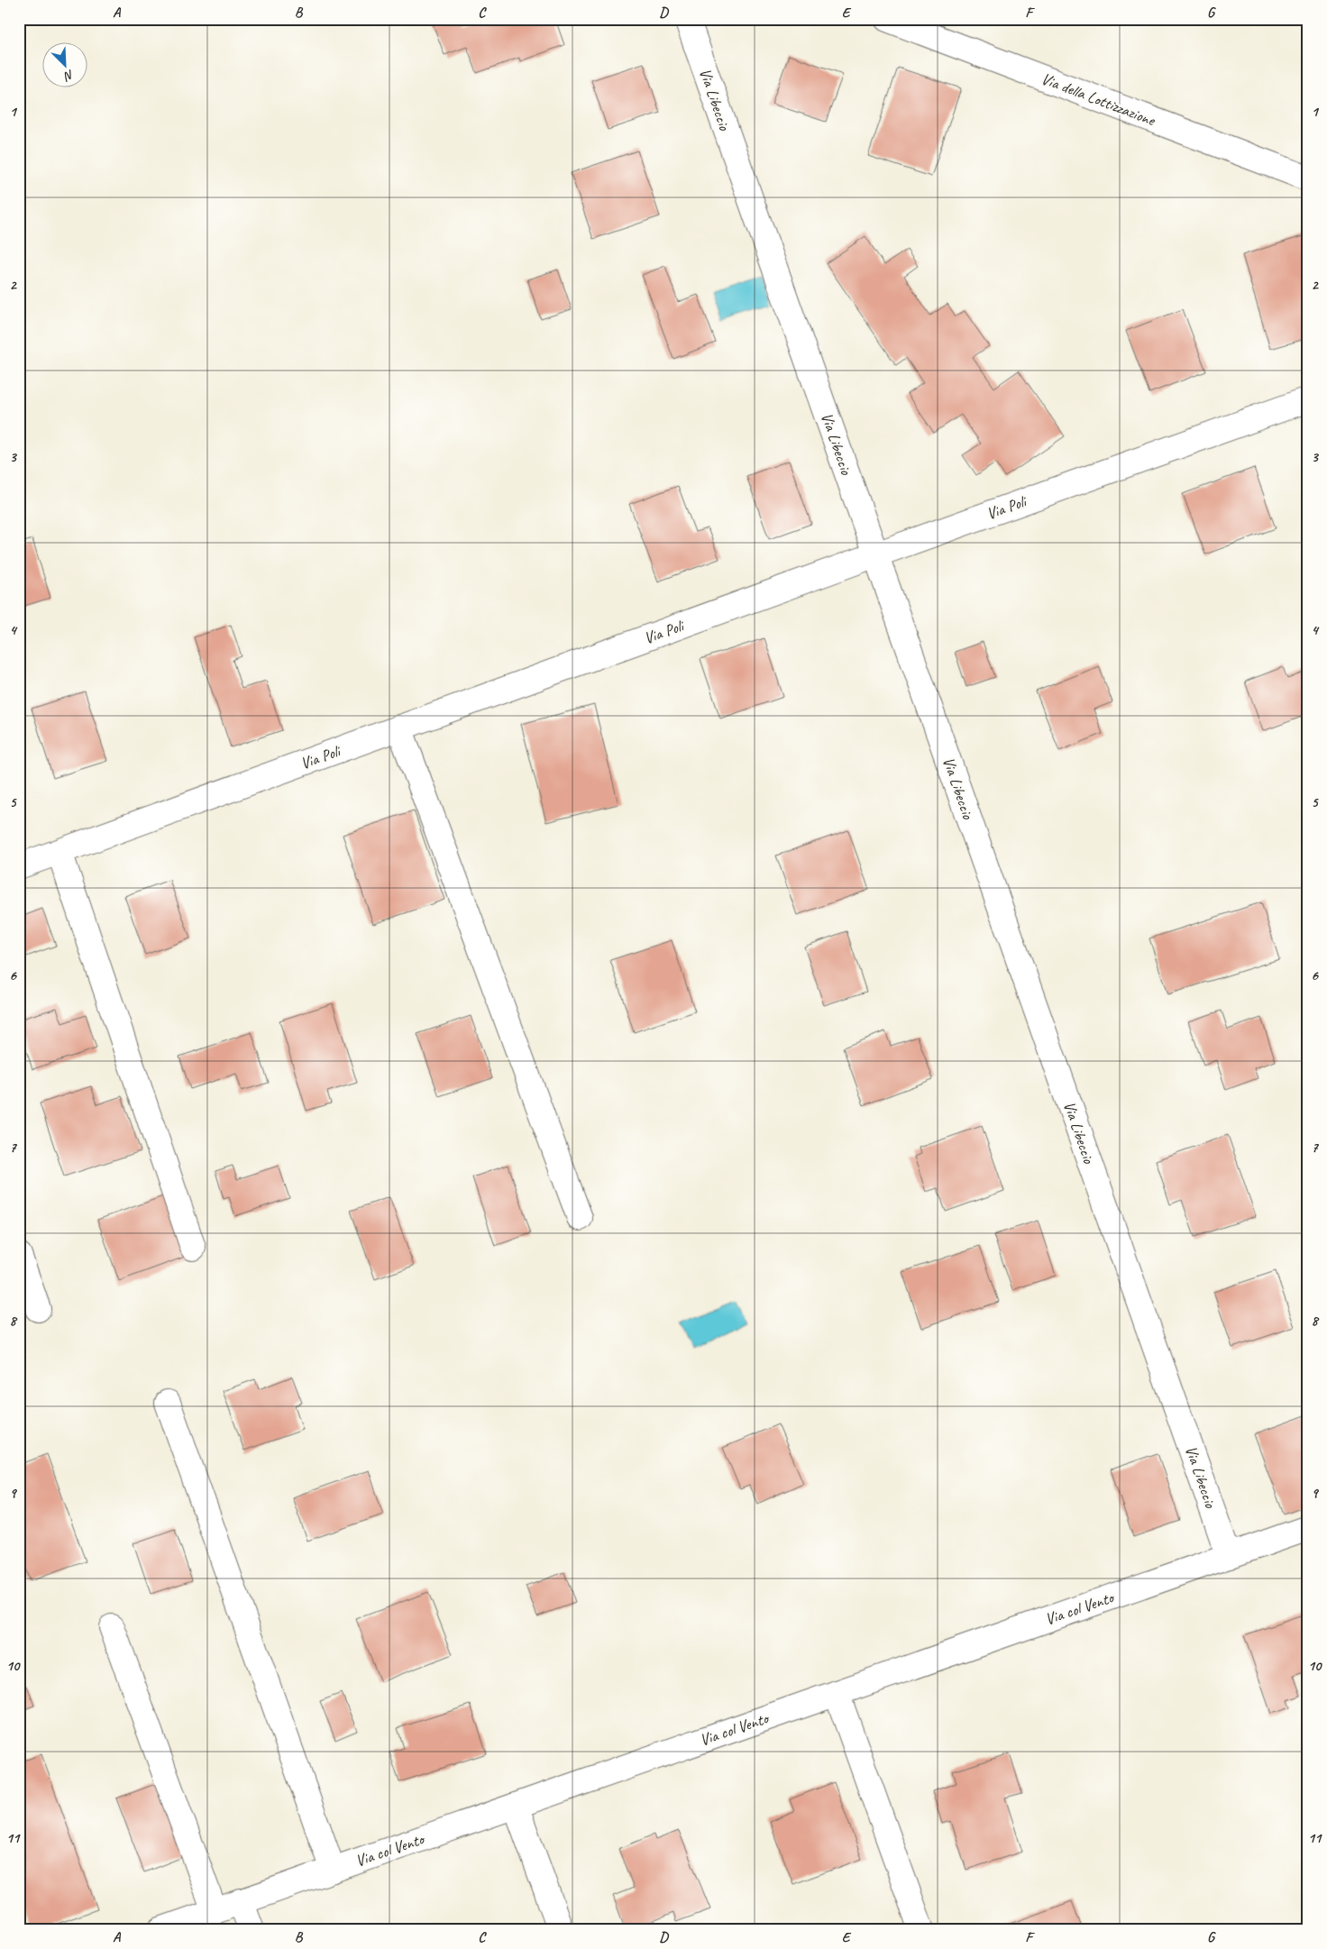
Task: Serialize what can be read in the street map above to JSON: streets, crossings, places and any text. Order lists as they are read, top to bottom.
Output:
{
  "streets": {
    "street": [
      "Via Libeccio",
      "Via della Lottizzazione",
      "Via Poli",
      "Via col Vento"
    ]
  },
  "crossings": [
    ["Via Libeccio", "Via Poli"],
    ["Via Libeccio", "Via col Vento"]
  ],
  "north": "bottom right",
  "grid": {
    "columns": [
      "A",
      "B",
      "C",
      "D",
      "E",
      "F",
      "G"
    ],
    "rows": [
      "1",
      "2",
      "3",
      "4",
      "5",
      "6",
      "7",
      "8",
      "9",
      "10",
      "11"
    ]
  }
}
